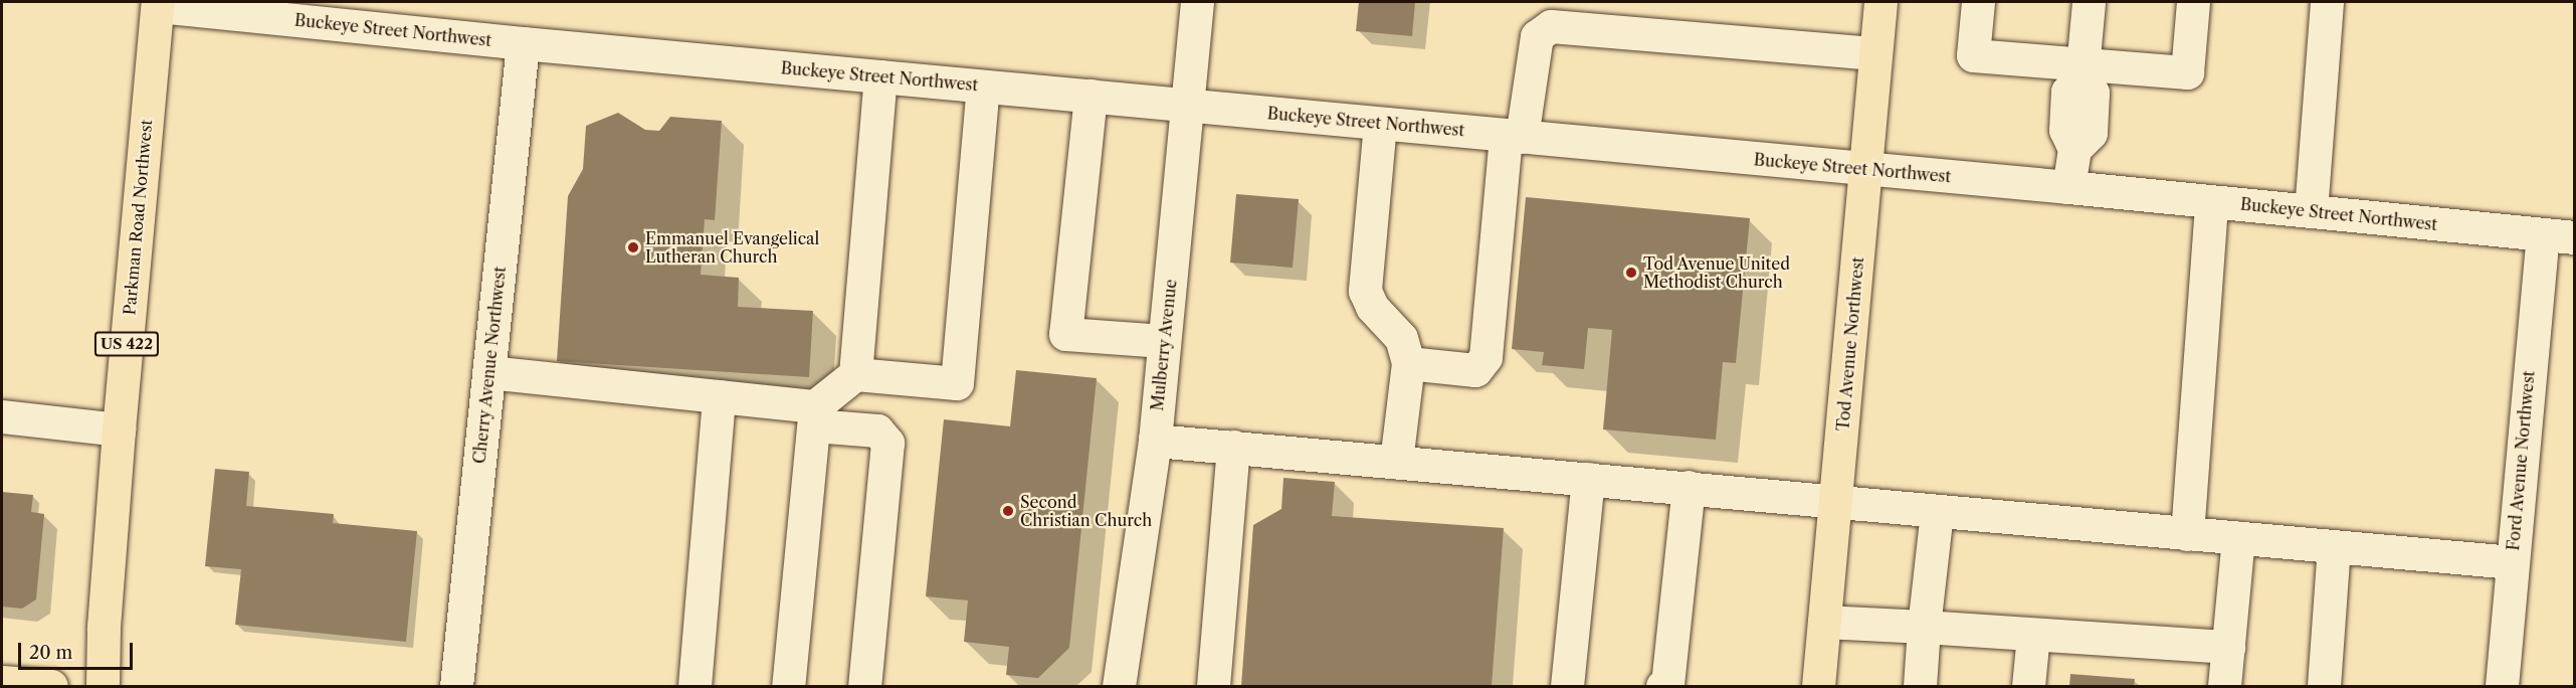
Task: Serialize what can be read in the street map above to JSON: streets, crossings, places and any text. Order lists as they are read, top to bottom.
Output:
{
  "streets": {
    "main road": ["Parkman Road Northwest", "US 422", "Tod Avenue Northwest"],
    "street": [
      "Buckeye Street Northwest",
      "Mulberry Avenue",
      "Cherry Avenue Northwest",
      "Ford Avenue Northwest"
    ]
  },
  "crossings": [
    ["Buckeye Street Northwest", "Parkman Road Northwest"],
    ["Buckeye Street Northwest", "Tod Avenue Northwest"],
    ["Buckeye Street Northwest", "Mulberry Avenue"],
    ["Buckeye Street Northwest", "Cherry Avenue Northwest"],
    ["Buckeye Street Northwest", "Ford Avenue Northwest"]
  ],
  "places": ["Emmanuel Evangelical Lutheran Church", "Tod Avenue United Methodist Church", "Second Christian Church"],
  "scale_bar": "20 m"
}
